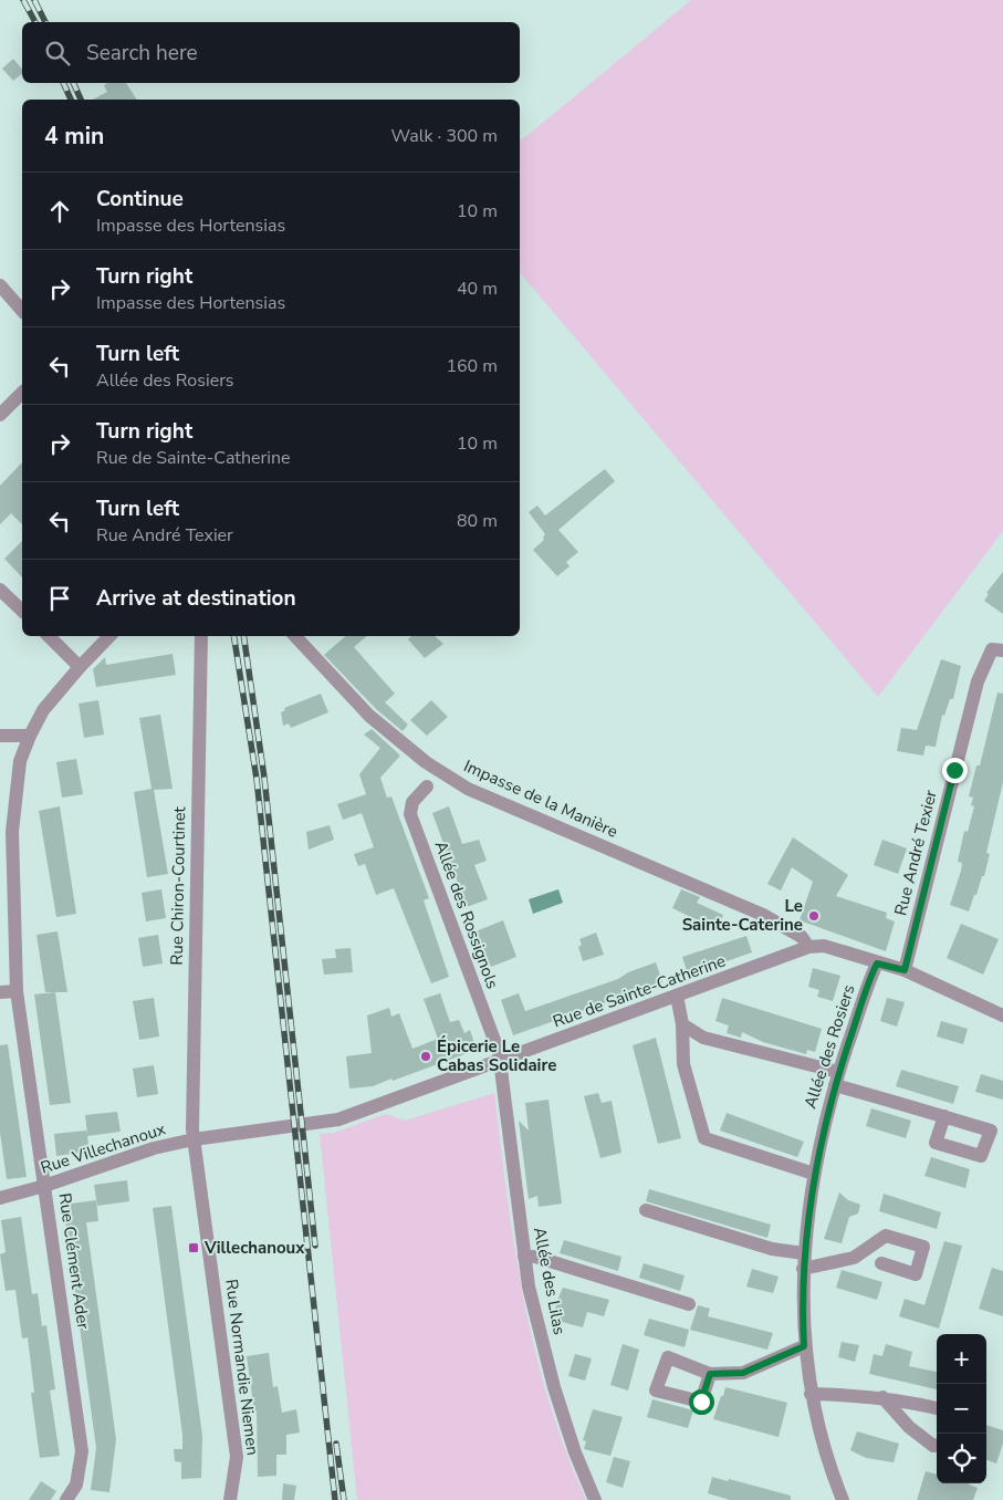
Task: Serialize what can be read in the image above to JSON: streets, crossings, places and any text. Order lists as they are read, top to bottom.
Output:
{
  "streets": {
    "street": [
      "Impasse de la Manière",
      "Rue André Texier",
      "Rue Chiron-Courtinet",
      "Allée des Rossignols",
      "Rue de Sainte-Catherine",
      "Allée des Rosiers",
      "Rue Villechanoux",
      "Rue Clément Ader",
      "Allée des Lilas",
      "Rue Normandie Niemen"
    ]
  },
  "crossings": [
    ["Impasse de la Manière", "Rue de Sainte-Catherine"],
    ["Rue André Texier", "Rue de Sainte-Catherine"],
    ["Rue Chiron-Courtinet", "Rue Villechanoux"],
    ["Rue Chiron-Courtinet", "Rue Normandie Niemen"],
    ["Allée des Rossignols", "Rue de Sainte-Catherine"],
    ["Allée des Rossignols", "Allée des Lilas"],
    ["Rue de Sainte-Catherine", "Allée des Rosiers"],
    ["Rue de Sainte-Catherine", "Rue Villechanoux"],
    ["Rue de Sainte-Catherine", "Allée des Lilas"],
    ["Rue Villechanoux", "Rue Clément Ader"],
    ["Rue Villechanoux", "Rue Normandie Niemen"]
  ],
  "places": {
    "other": ["Le Sainte-Caterine", "Épicerie Le Cabas Solidaire"],
    "transit": ["Villechanoux"]
  },
  "page": {
    "search": "Search here",
    "heading": ["4 min", "Walk · 300 m"],
    "list": [
      ["Continue", "Impasse des Hortensias", "10 m"],
      ["Turn right", "Impasse des Hortensias", "40 m"],
      ["Turn left", "Allée des Rosiers", "160 m"],
      ["Turn right", "Rue de Sainte-Catherine", "10 m"],
      ["Turn left", "Rue André Texier", "80 m"],
      "Arrive at destination"
    ],
    "map_buttons": ["+", "−"]
  }
}
